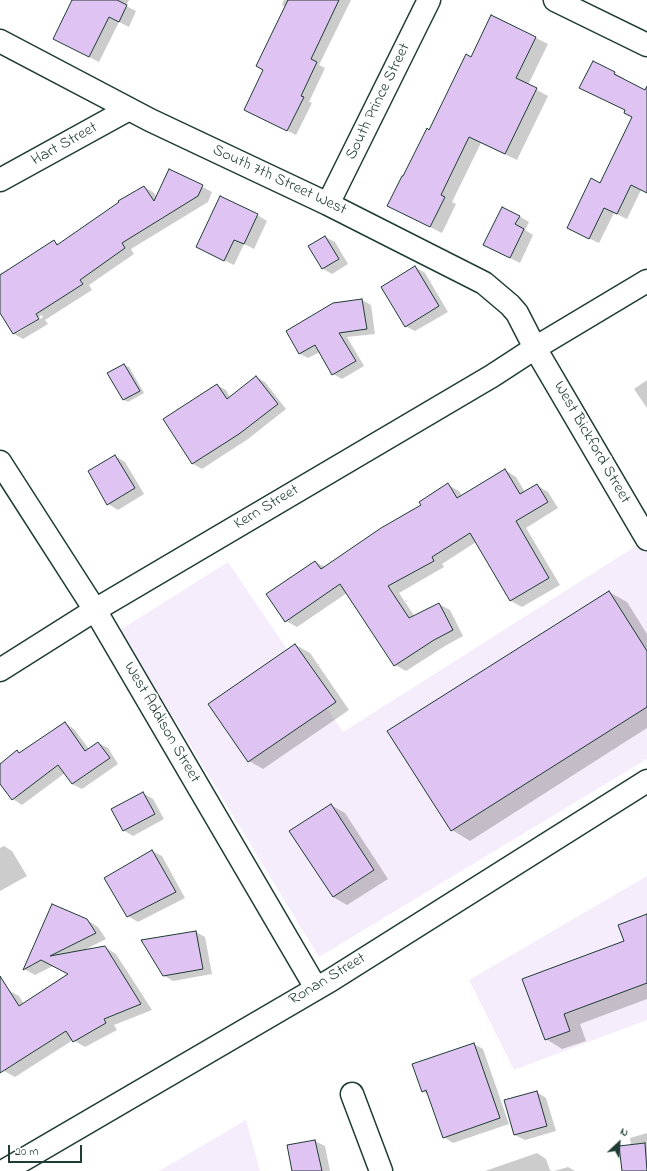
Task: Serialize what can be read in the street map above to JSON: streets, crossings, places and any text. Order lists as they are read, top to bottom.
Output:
{
  "streets": {
    "street": [
      "South Prince Street",
      "Hart Street",
      "South 7th Street West",
      "West Bickford Street",
      "Kern Street",
      "West Addison Street",
      "Ronan Street"
    ]
  },
  "crossings": [
    ["South Prince Street", "South 7th Street West"],
    ["Hart Street", "South 7th Street West"],
    ["South 7th Street West", "West Bickford Street"],
    ["South 7th Street West", "Kern Street"],
    ["West Bickford Street", "Kern Street"],
    ["Kern Street", "West Addison Street"],
    ["West Addison Street", "Ronan Street"]
  ],
  "scale_bar": "20 m",
  "north": "top right"
}
